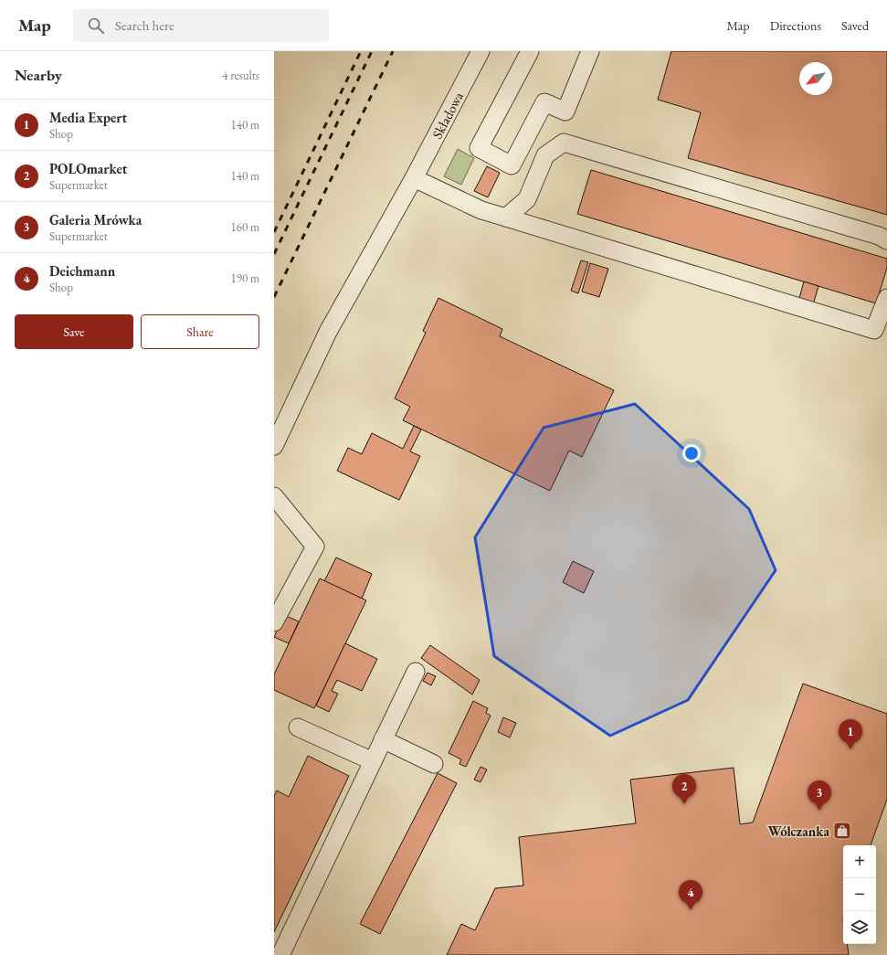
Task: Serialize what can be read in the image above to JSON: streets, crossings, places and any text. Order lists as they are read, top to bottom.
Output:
{
  "streets": {
    "lane": ["Składowa"]
  },
  "places": {
    "shop": ["Wólczanka"]
  },
  "north": "bottom left",
  "page": {
    "header": "Map",
    "search": "Search here",
    "nav": ["Map", "Directions", "Saved"],
    "heading": ["Nearby", "4 results"],
    "list": [
      {
        "mark": "1",
        "name": "Media Expert",
        "note": "Shop",
        "value": "140 m"
      },
      {
        "mark": "2",
        "name": "POLOmarket",
        "note": "Supermarket",
        "value": "140 m"
      },
      {
        "mark": "3",
        "name": "Galeria Mrówka",
        "note": "Supermarket",
        "value": "160 m"
      },
      {
        "mark": "4",
        "name": "Deichmann",
        "note": "Shop",
        "value": "190 m"
      }
    ],
    "buttons": ["Save", "Share"],
    "pins": [
      "1",
      "2",
      "3",
      "4"
    ],
    "map_buttons": ["+", "−"]
  }
}
